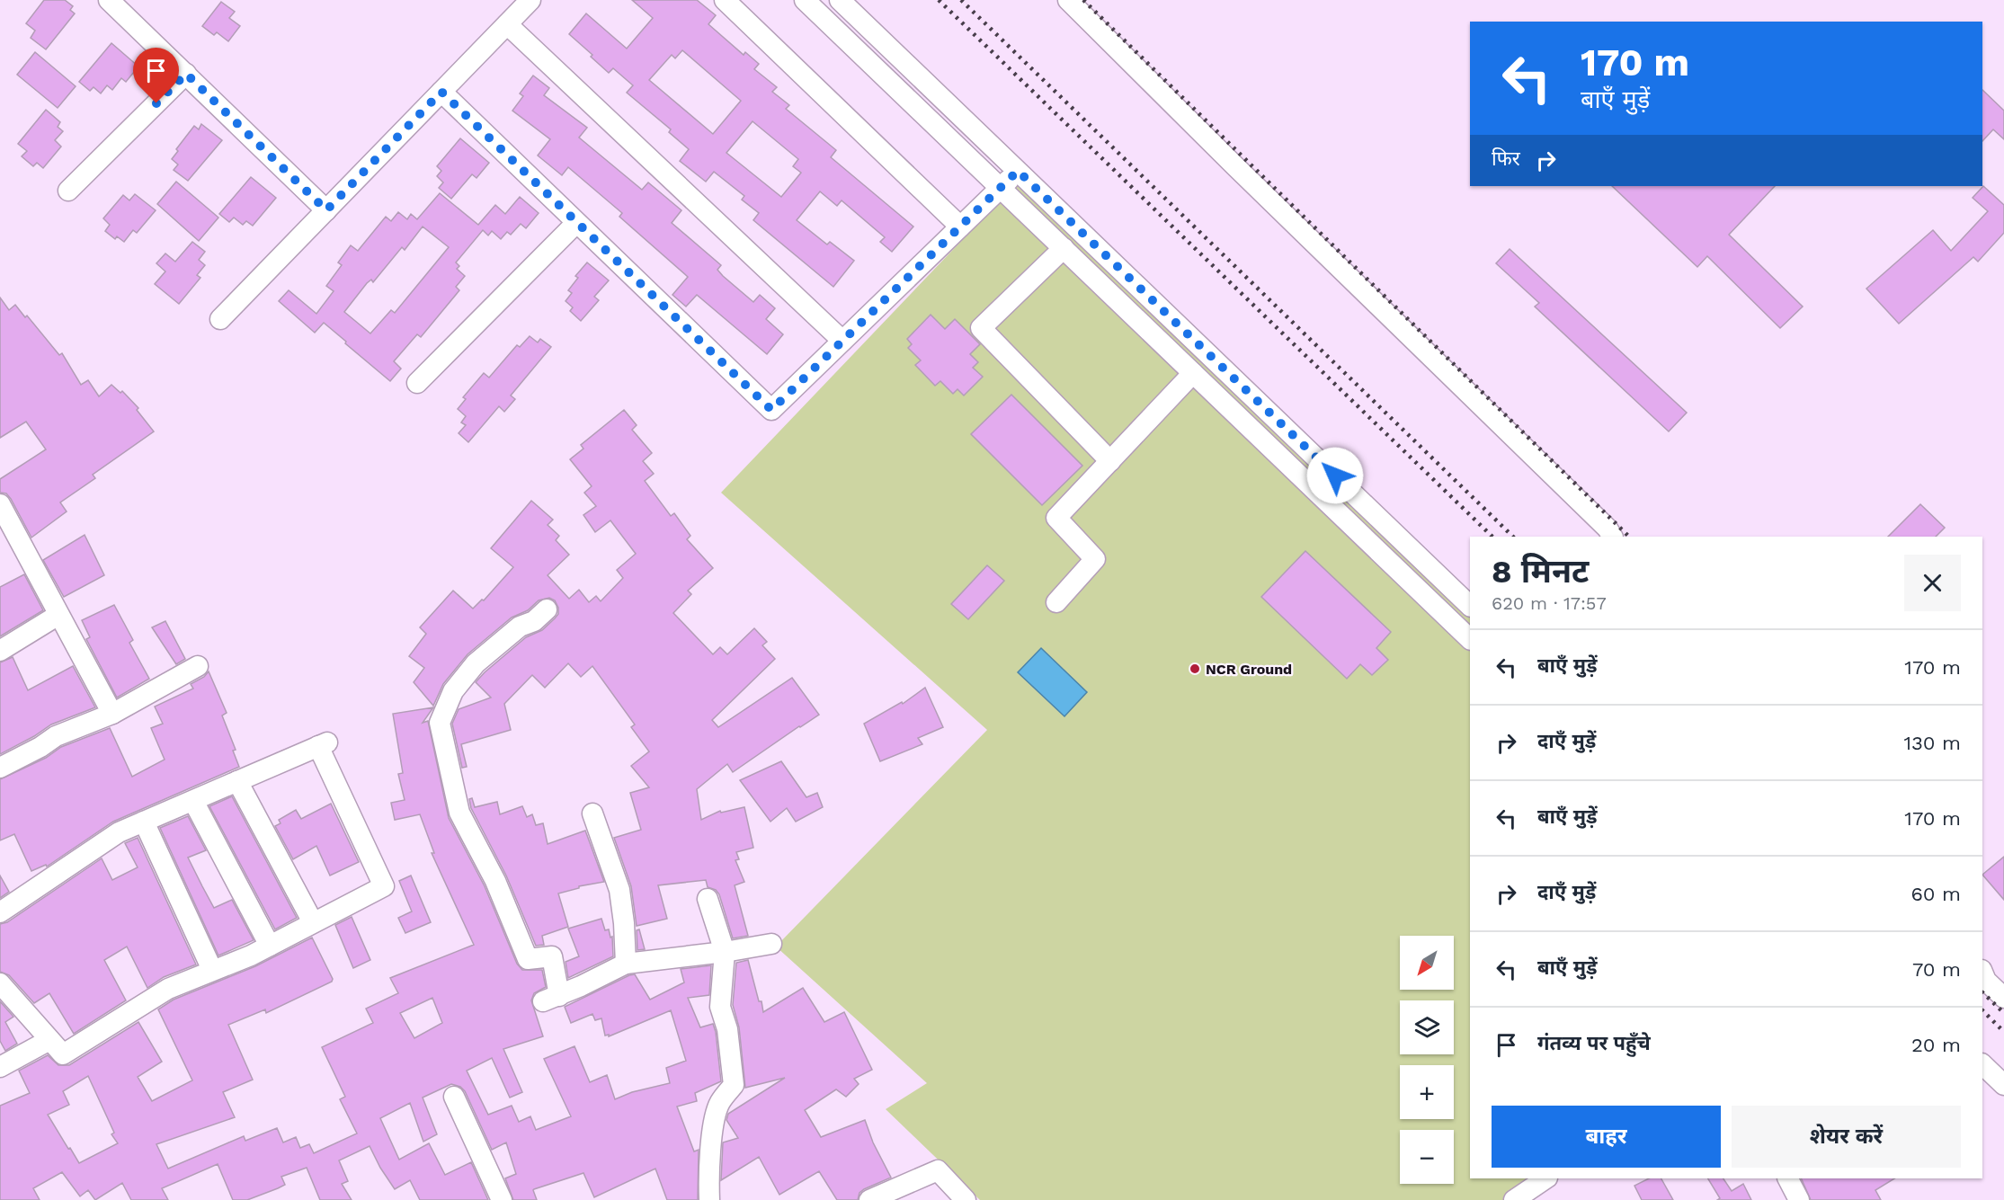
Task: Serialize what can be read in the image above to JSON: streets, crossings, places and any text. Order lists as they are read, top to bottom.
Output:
{
  "places": ["NCR Ground"],
  "north": "bottom left",
  "page": {
    "turn": ["170 m", "बाएँ मुड़ें"],
    "then": "फिर",
    "heading": ["8 मिनट", "620 m · 17:57"],
    "list": [
      {
        "name": "बाएँ मुड़ें",
        "value": "170 m"
      },
      {
        "name": "दाएँ मुड़ें",
        "value": "130 m"
      },
      {
        "name": "बाएँ मुड़ें",
        "value": "170 m"
      },
      {
        "name": "दाएँ मुड़ें",
        "value": "60 m"
      },
      {
        "name": "बाएँ मुड़ें",
        "value": "70 m"
      },
      {
        "name": "गंतव्य पर पहुँचे",
        "value": "20 m"
      }
    ],
    "map_buttons": ["+", "−"],
    "buttons": ["बाहर", "शेयर करें"]
  }
}
